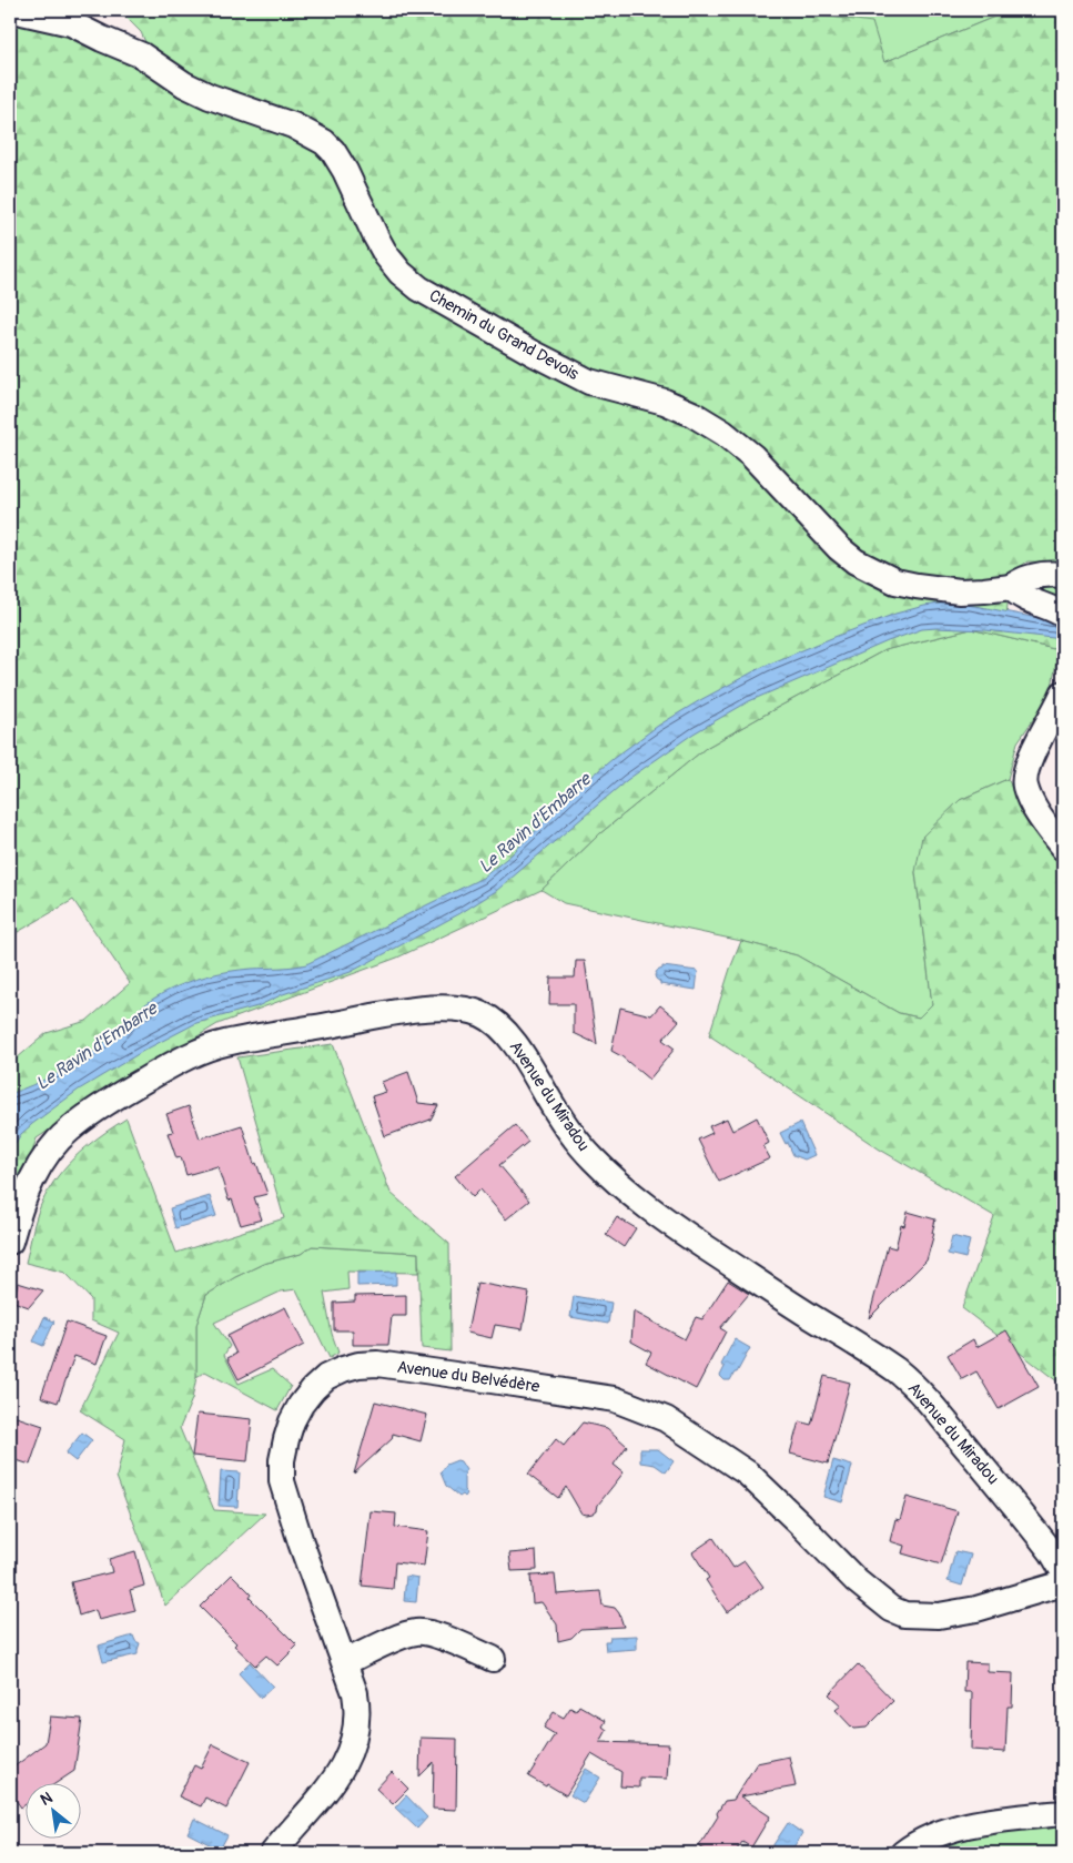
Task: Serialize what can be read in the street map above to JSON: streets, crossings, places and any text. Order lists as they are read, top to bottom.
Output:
{
  "streets": {
    "street": ["Chemin du Grand Devois", "Avenue du Miradou", "Avenue du Belvédère"]
  },
  "water": ["Le Ravin d'Embarre"],
  "north": "top left"
}
